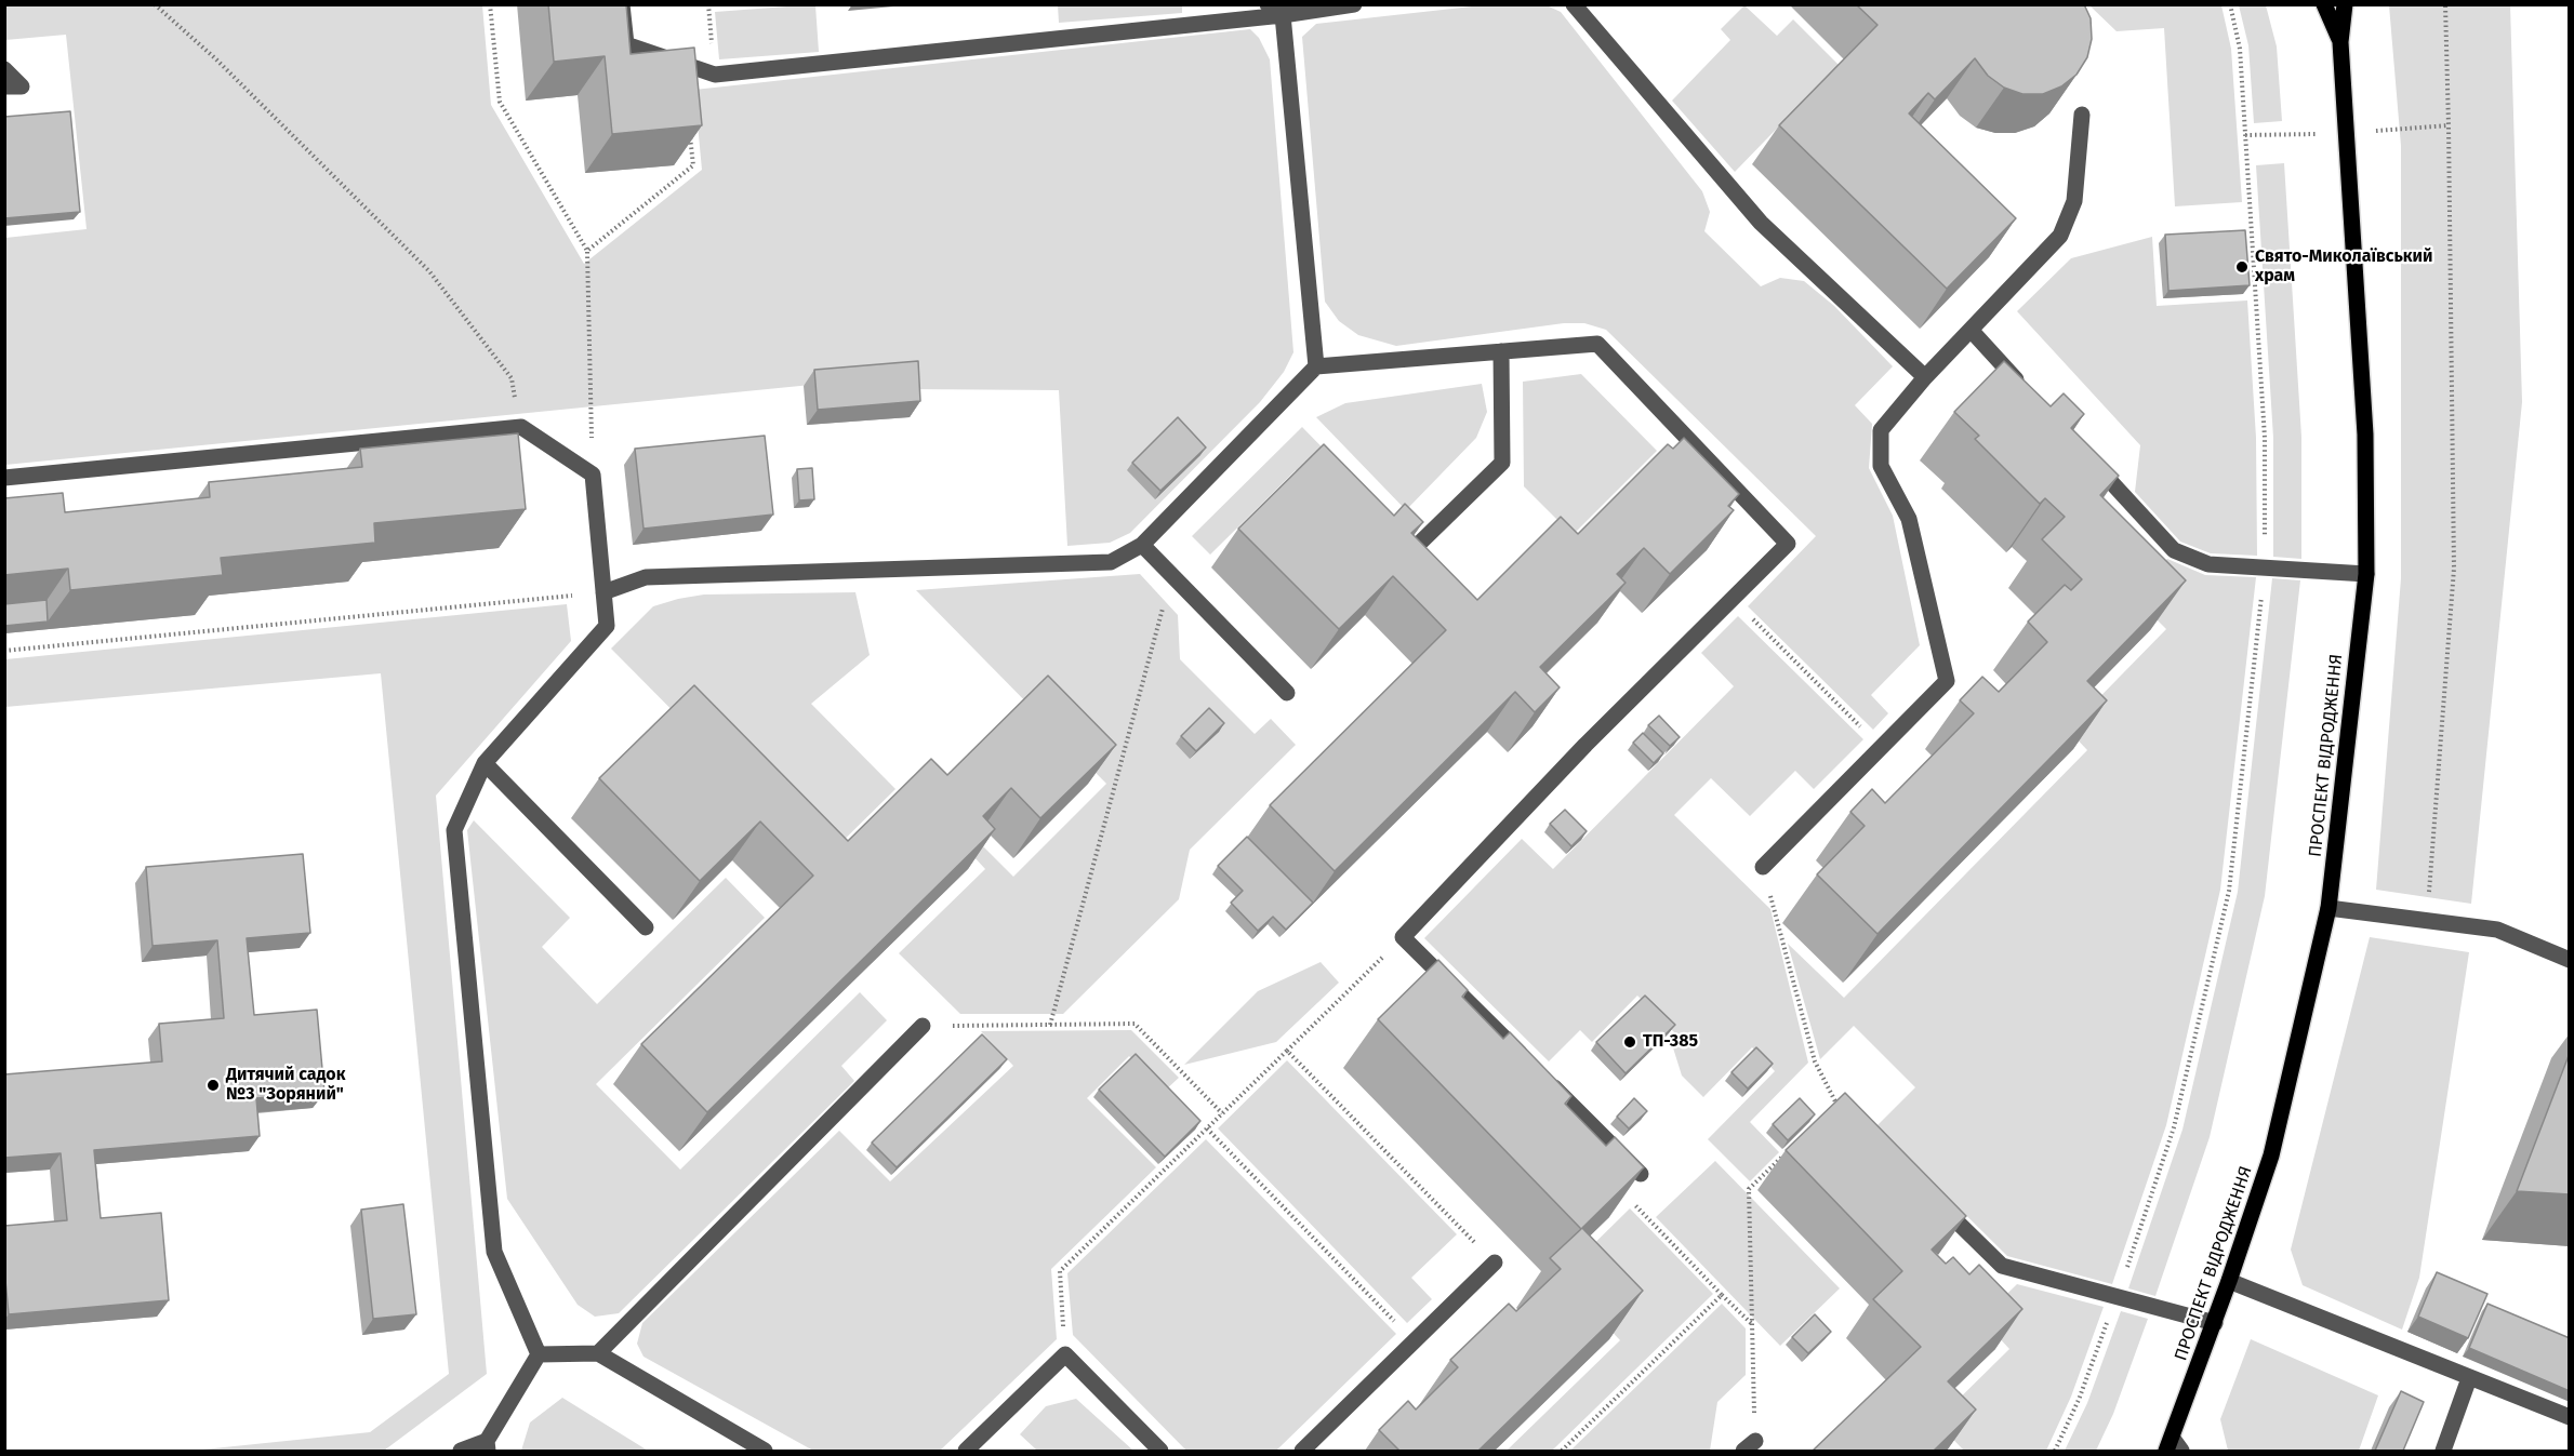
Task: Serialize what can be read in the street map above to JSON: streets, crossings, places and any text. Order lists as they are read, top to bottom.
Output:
{
  "streets": {
    "main road": ["ПРОСПЕКТ ВІДРОДЖЕННЯ"]
  },
  "places": ["Свято-Миколаївський храм", "ТП-385", "Дитячий садок №3 \"Зоряний\""]
}
